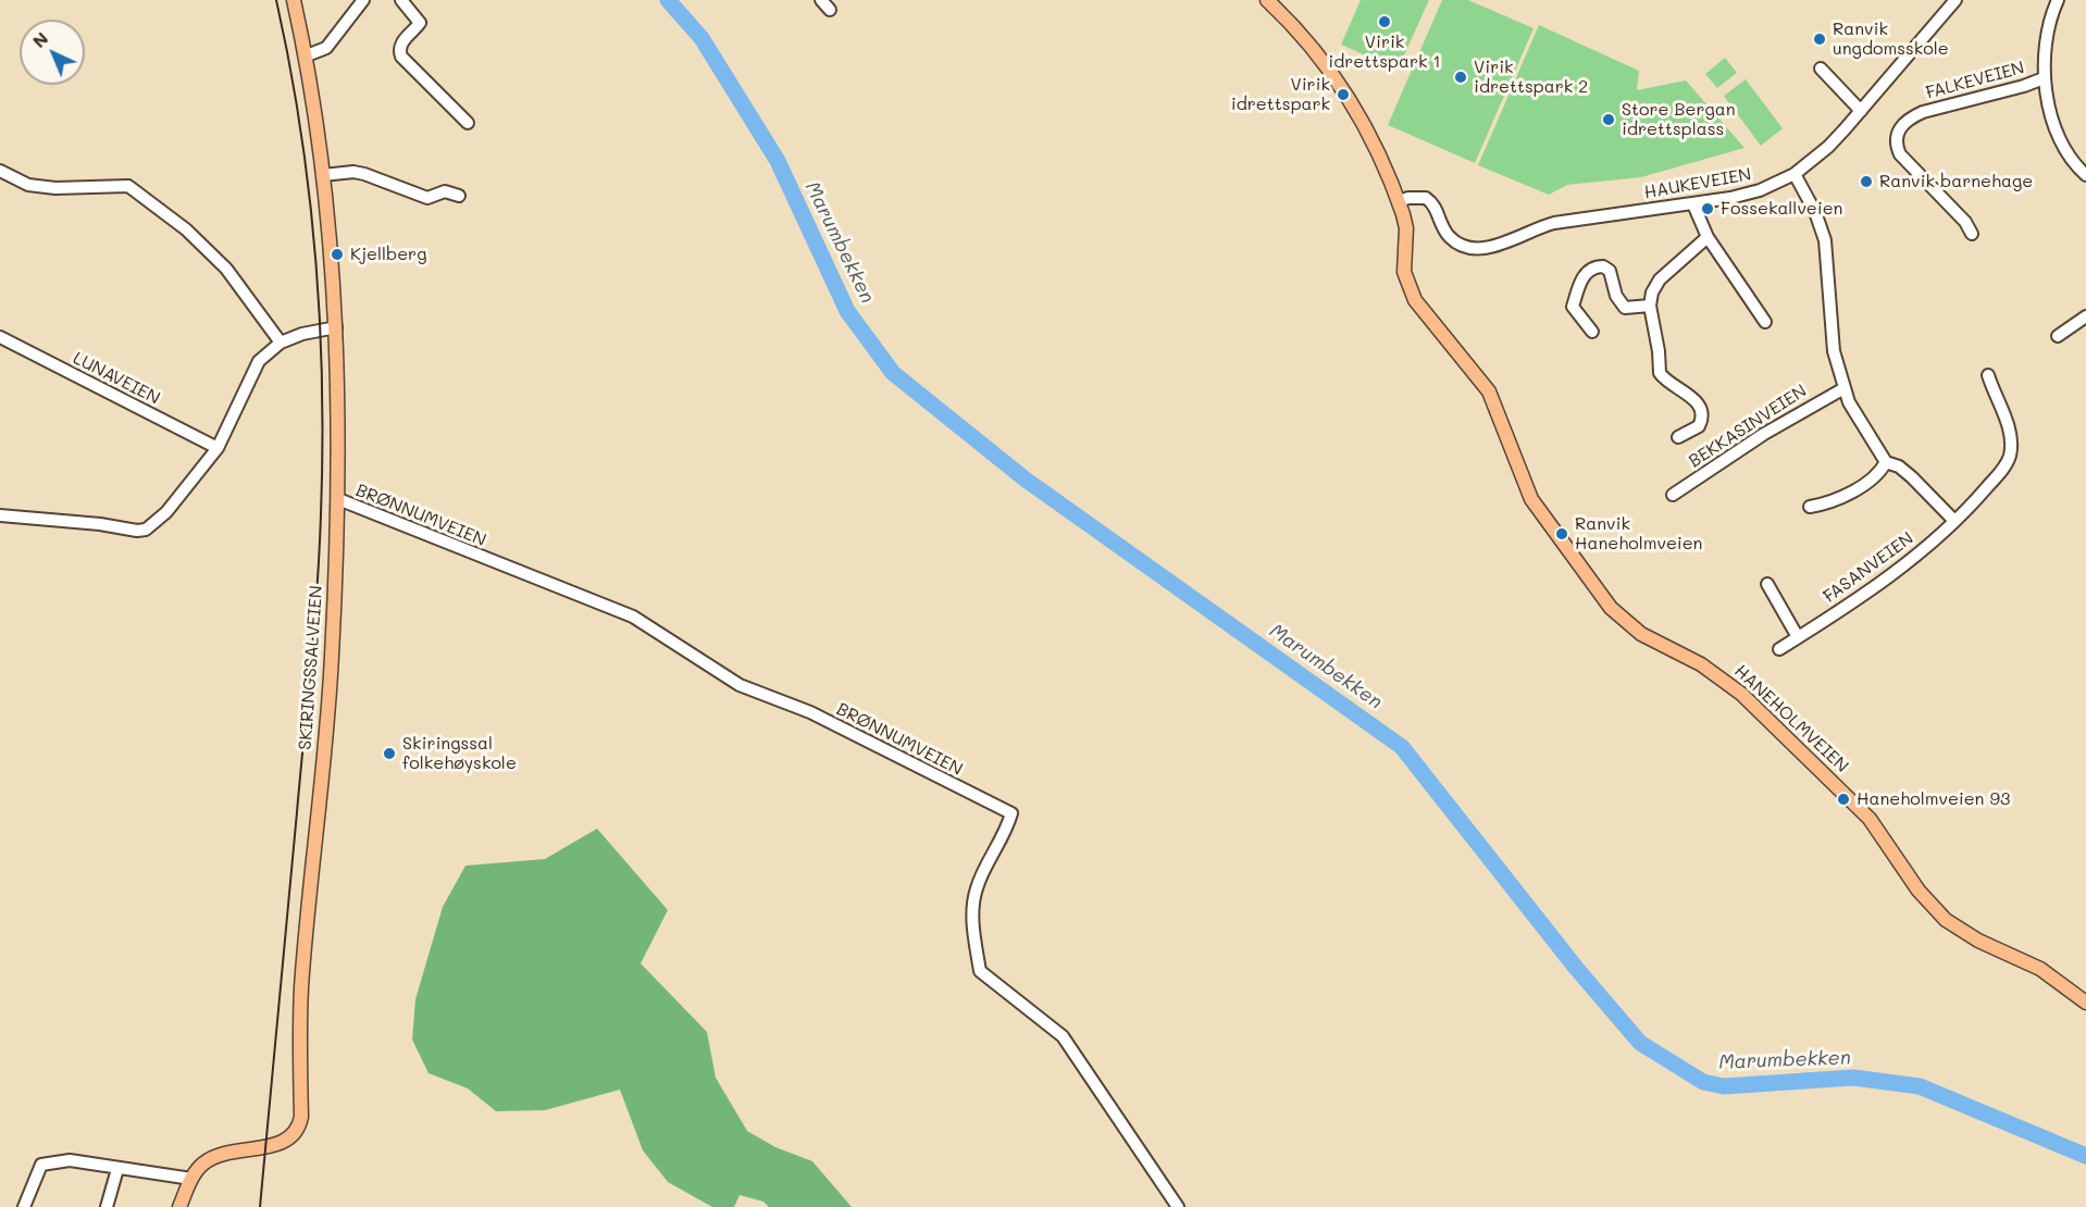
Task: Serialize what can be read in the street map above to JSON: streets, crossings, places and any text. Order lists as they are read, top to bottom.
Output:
{
  "streets": {
    "main road": ["SKIRINGSSALVEIEN", "HANEHOLMVEIEN"],
    "street": [
      "FALKEVEIEN",
      "HAUKEVEIEN",
      "LUNAVEIEN",
      "BEKKASINVEIEN",
      "BRØNNUMVEIEN",
      "FASANVEIEN"
    ]
  },
  "crossings": [
    ["HAUKEVEIEN", "HANEHOLMVEIEN"],
    ["BRØNNUMVEIEN", "SKIRINGSSALVEIEN"]
  ],
  "water": ["Marumbekken"],
  "places": [
    "Virik idrettspark 1",
    "Ranvik ungdomsskole",
    "Virik idrettspark 2",
    "Virik idrettspark",
    "Store Bergan idrettsplass",
    "Ranvik barnehage",
    "Fossekallveien",
    "Kjellberg",
    "Ranvik Haneholmveien",
    "Skiringssal folkehøyskole",
    "Haneholmveien 93"
  ],
  "north": "top left"
}
